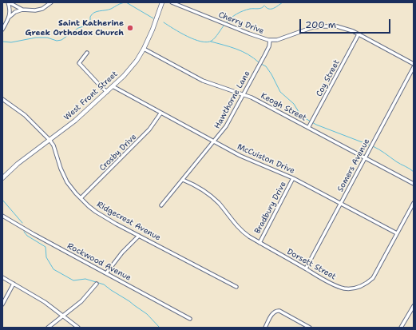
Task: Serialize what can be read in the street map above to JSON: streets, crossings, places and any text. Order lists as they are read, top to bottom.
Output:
{
  "streets": {
    "street": [
      "Cherry Drive",
      "Coy Street",
      "West Front Street",
      "Hawthorne Lane",
      "Keogh Street",
      "Crosby Drive",
      "McCuiston Drive",
      "Somers Avenue",
      "Bradbury Drive",
      "Ridgecrest Avenue",
      "Rockwood Avenue",
      "Dorsett Street"
    ]
  },
  "crossings": [
    ["Cherry Drive", "Coy Street"],
    ["Cherry Drive", "Hawthorne Lane"],
    ["Coy Street", "Keogh Street"],
    ["West Front Street", "Keogh Street"],
    ["West Front Street", "McCuiston Drive"],
    ["West Front Street", "Ridgecrest Avenue"],
    ["Hawthorne Lane", "Keogh Street"],
    ["Hawthorne Lane", "McCuiston Drive"],
    ["Hawthorne Lane", "Dorsett Street"],
    ["Keogh Street", "Somers Avenue"],
    ["Crosby Drive", "McCuiston Drive"],
    ["Crosby Drive", "Ridgecrest Avenue"],
    ["McCuiston Drive", "Somers Avenue"],
    ["McCuiston Drive", "Bradbury Drive"],
    ["McCuiston Drive", "Dorsett Street"],
    ["Somers Avenue", "Dorsett Street"],
    ["Bradbury Drive", "Dorsett Street"]
  ],
  "places": ["Saint Katherine Greek Orthodox Church"],
  "scale_bar": "200 m"
}
